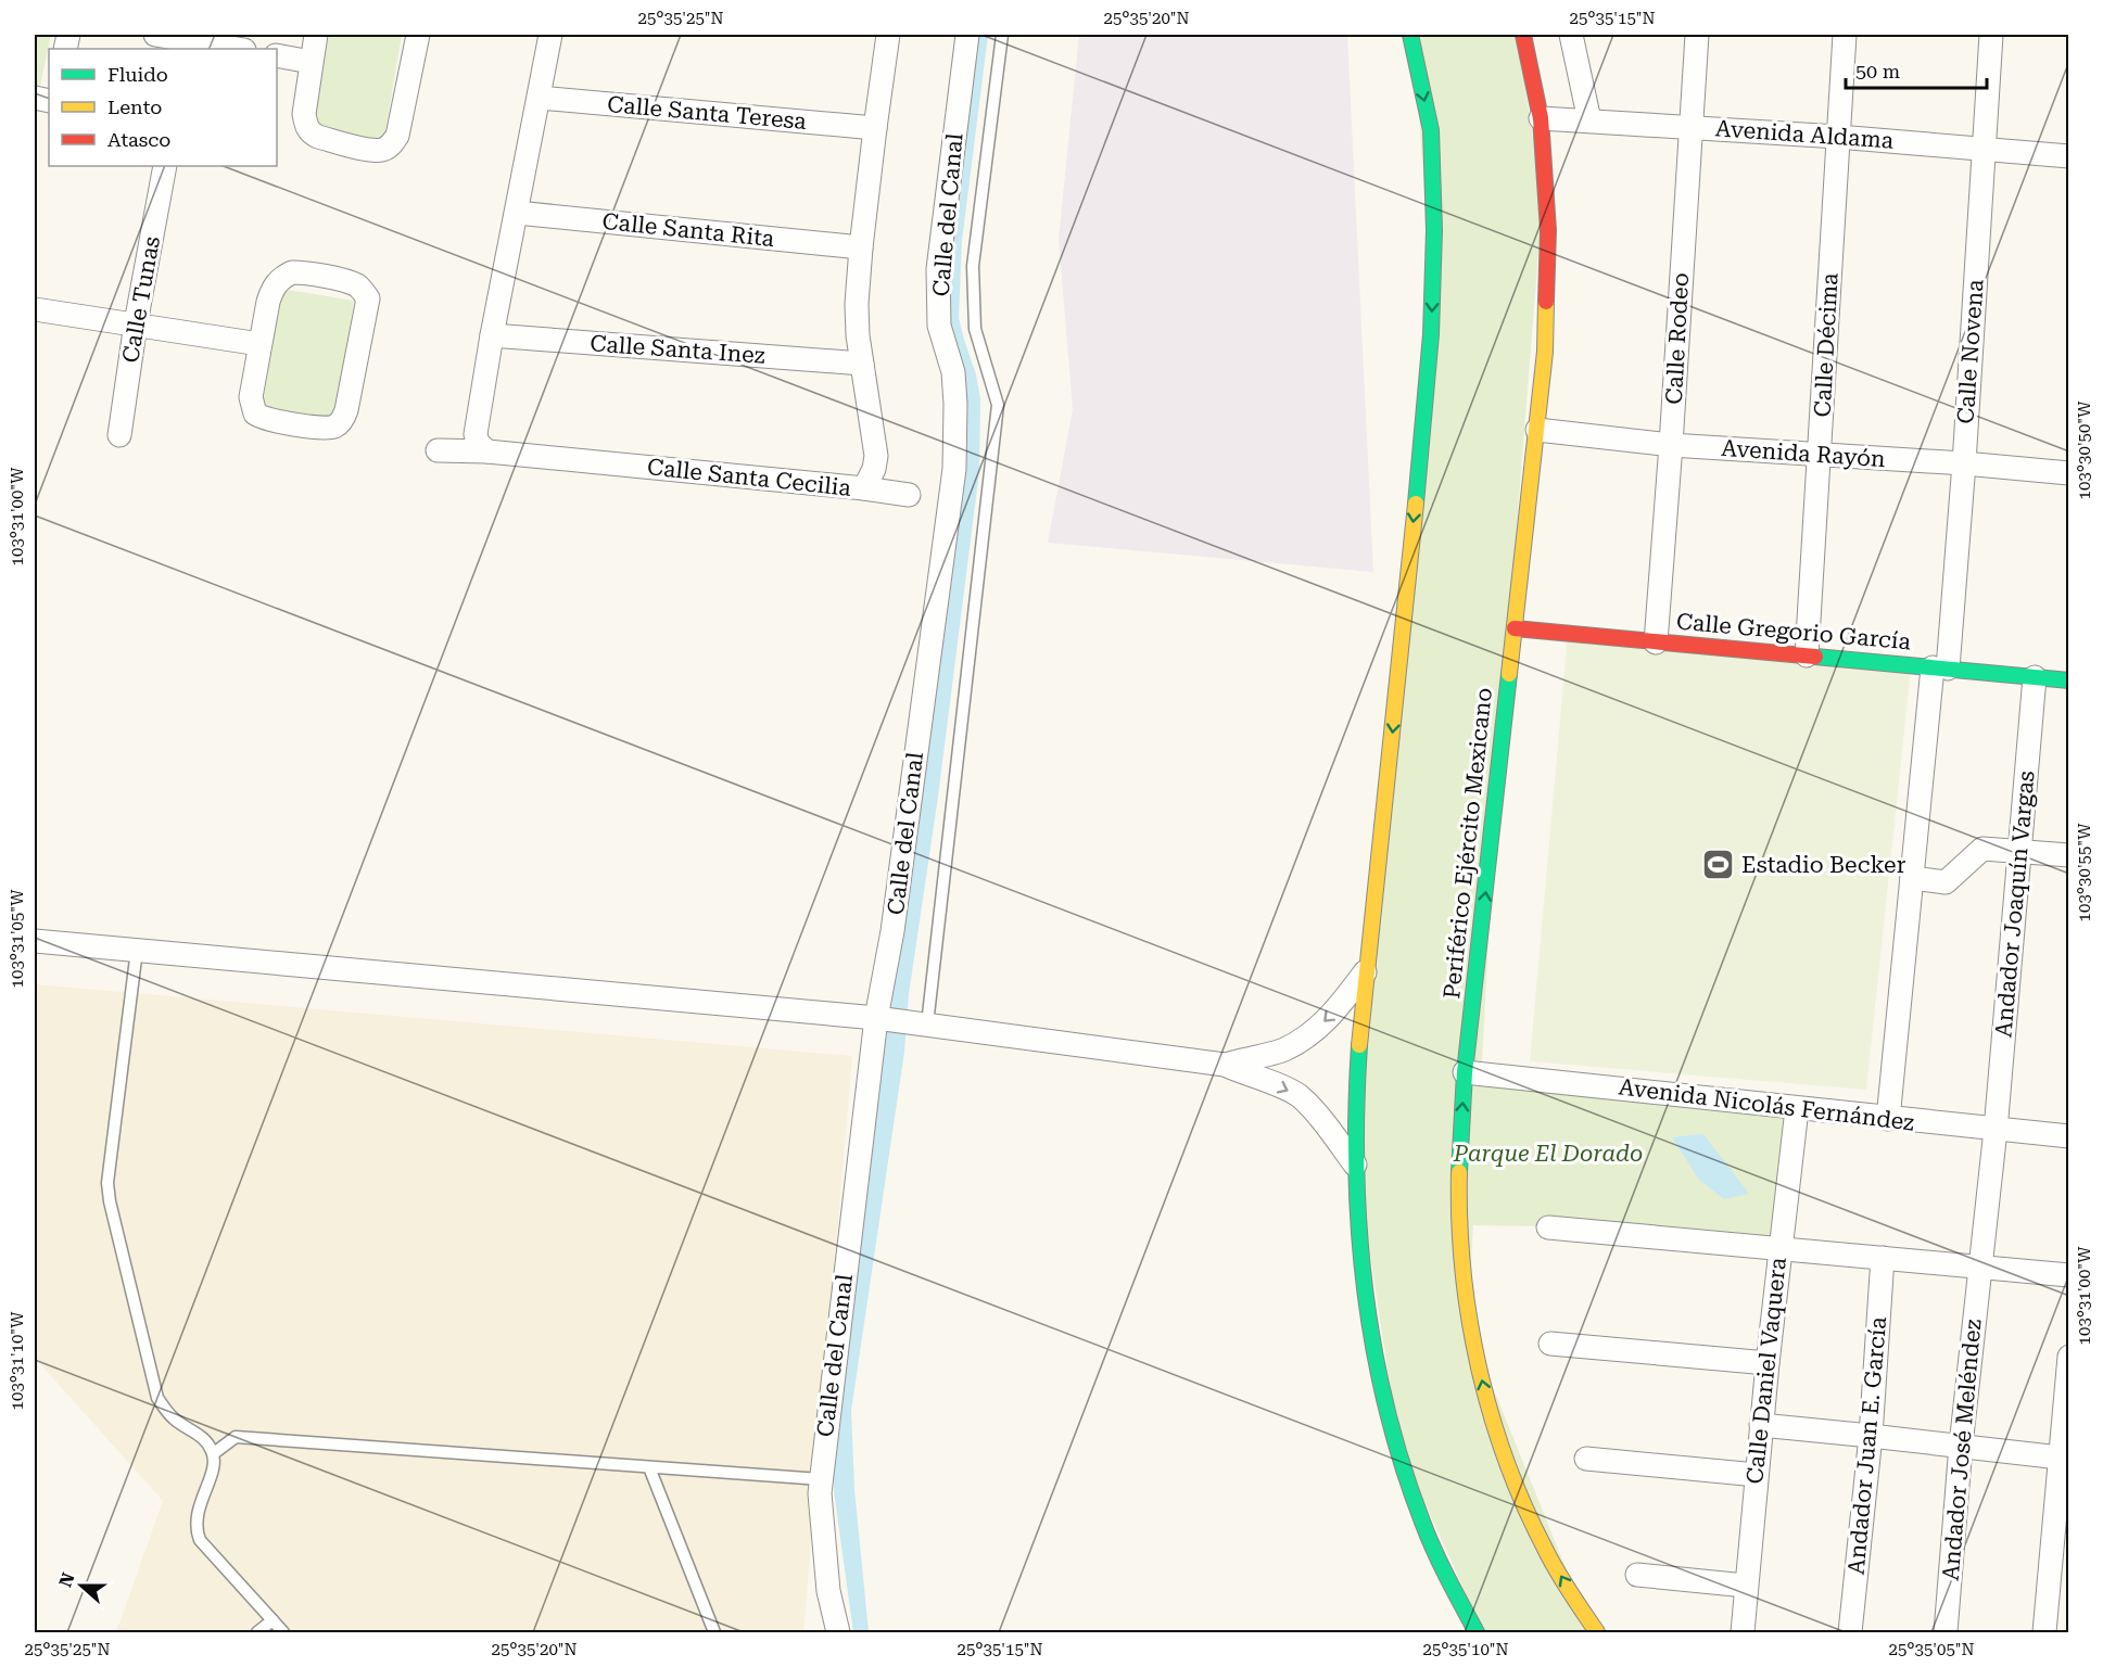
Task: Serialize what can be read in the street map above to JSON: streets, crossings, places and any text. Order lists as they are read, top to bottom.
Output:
{
  "streets": {
    "main road": ["Calle Gregorio García", "Periférico Ejército Mexicano"],
    "street": [
      "Calle Santa Teresa",
      "Avenida Aldama",
      "Calle del Canal",
      "Calle Santa Rita",
      "Calle Tunas",
      "Calle Rodeo",
      "Calle Décima",
      "Calle Santa Inez",
      "Calle Novena",
      "Avenida Rayón",
      "Calle Santa Cecilia",
      "Andador Joaquín Vargas",
      "Avenida Nicolás Fernández",
      "Calle Daniel Vaquera",
      "Andador Juan E. García",
      "Andador José Meléndez"
    ]
  },
  "crossings": [
    ["Calle Santa Teresa", "Calle Santa Cecilia"],
    ["Avenida Aldama", "Calle Rodeo"],
    ["Avenida Aldama", "Calle Décima"],
    ["Avenida Aldama", "Calle Novena"],
    ["Avenida Aldama", "Periférico Ejército Mexicano"],
    ["Calle Santa Rita", "Calle Santa Cecilia"],
    ["Calle Rodeo", "Avenida Rayón"],
    ["Calle Rodeo", "Calle Gregorio García"],
    ["Calle Décima", "Avenida Rayón"],
    ["Calle Décima", "Calle Gregorio García"],
    ["Calle Santa Inez", "Calle Santa Cecilia"],
    ["Calle Novena", "Avenida Rayón"],
    ["Calle Novena", "Calle Gregorio García"],
    ["Avenida Rayón", "Periférico Ejército Mexicano"],
    ["Calle Gregorio García", "Periférico Ejército Mexicano"],
    ["Calle Gregorio García", "Andador Joaquín Vargas"],
    ["Periférico Ejército Mexicano", "Avenida Nicolás Fernández"],
    ["Andador Joaquín Vargas", "Avenida Nicolás Fernández"],
    ["Andador Joaquín Vargas", "Andador José Meléndez"],
    ["Avenida Nicolás Fernández", "Calle Daniel Vaquera"]
  ],
  "parks": ["Parque El Dorado"],
  "places": {
    "sports": ["Estadio Becker"]
  },
  "legend": ["Fluido", "Lento", "Atasco"],
  "scale_bar": "50 m",
  "north": "left",
  "coordinates": [
    "25°35'25\"N",
    "25°35'20\"N",
    "25°35'15\"N",
    "103°30'50\"W",
    "103°31'00\"W",
    "103°30'55\"W",
    "103°31'05\"W",
    "103°31'10\"W",
    "25°35'10\"N",
    "25°35'05\"N"
  ]
}
